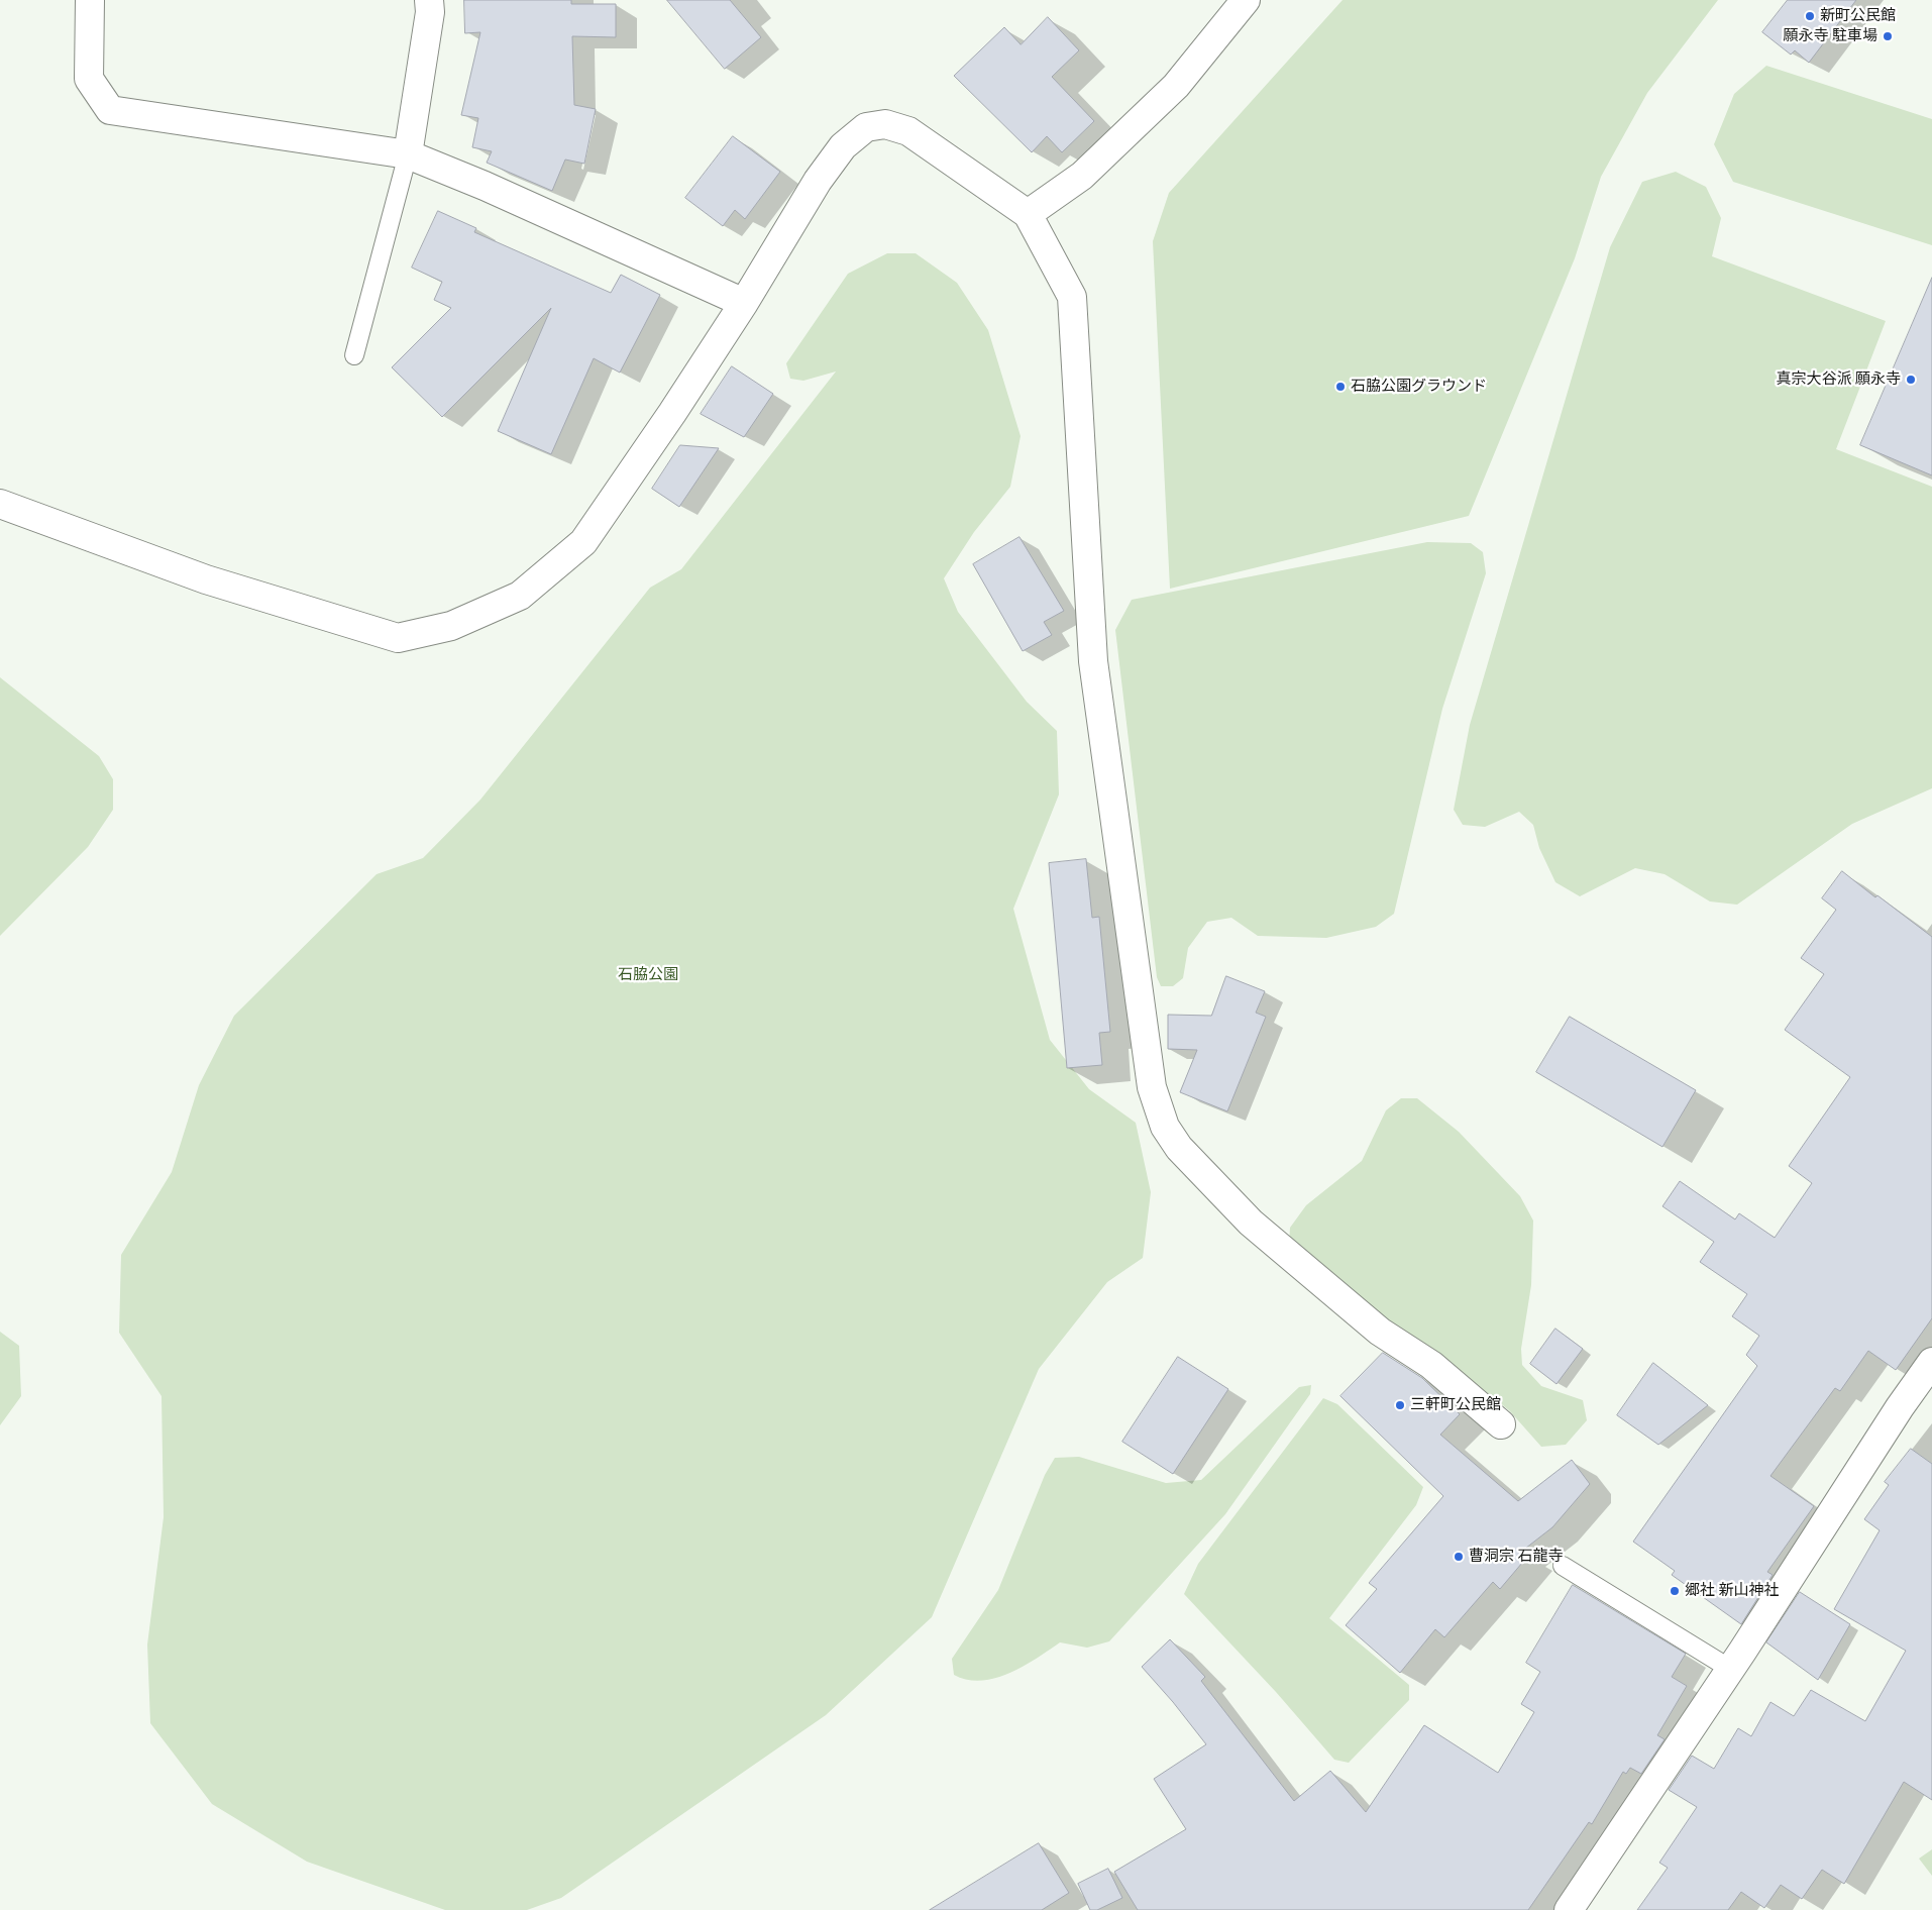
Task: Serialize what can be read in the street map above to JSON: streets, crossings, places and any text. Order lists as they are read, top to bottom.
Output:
{
  "parks": ["石脇公園"],
  "places": [
    "新町公民館",
    "願永寺 駐車場",
    "真宗大谷派 願永寺",
    "石脇公園グラウンド",
    "三軒町公民館",
    "曹洞宗 石龍寺",
    "郷社 新山神社"
  ]
}
